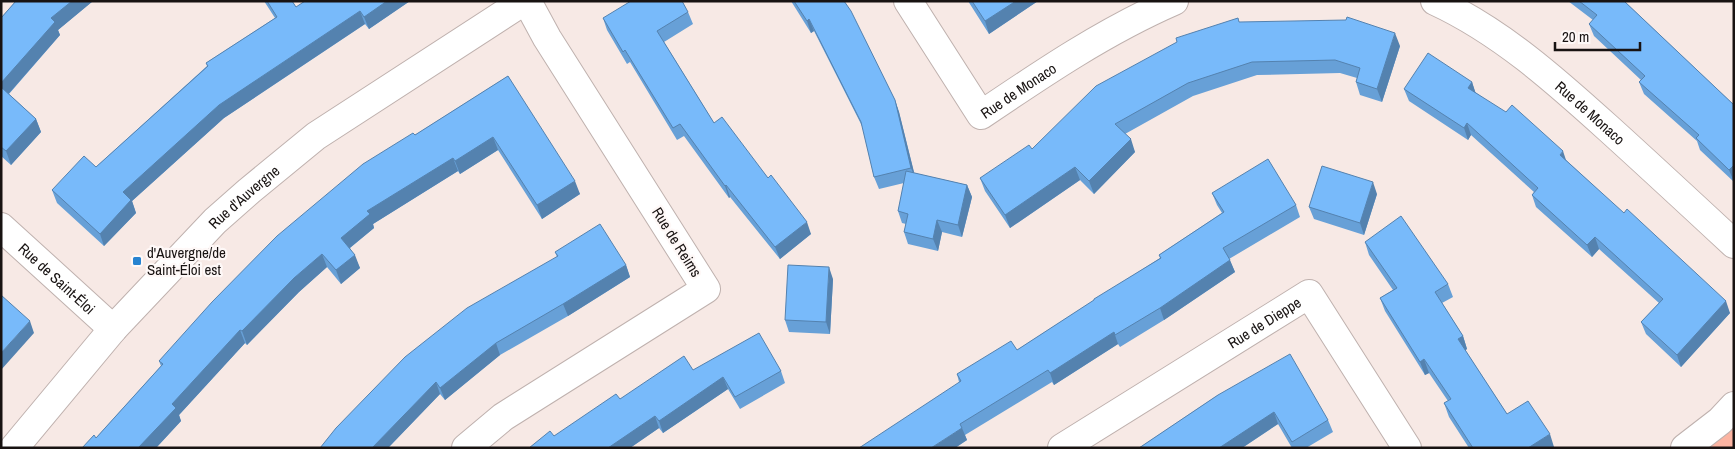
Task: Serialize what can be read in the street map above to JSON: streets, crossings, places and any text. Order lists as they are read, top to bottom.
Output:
{
  "streets": {
    "street": [
      "Rue de Monaco",
      "Rue d'Auvergne",
      "Rue de Reims",
      "Rue de Saint-Éloi",
      "Rue de Dieppe"
    ]
  },
  "crossings": [
    ["Rue d'Auvergne", "Rue de Reims"],
    ["Rue d'Auvergne", "Rue de Saint-Éloi"]
  ],
  "places": {
    "transit": ["d'Auvergne/de Saint-Éloi est"]
  },
  "scale_bar": "20 m"
}
